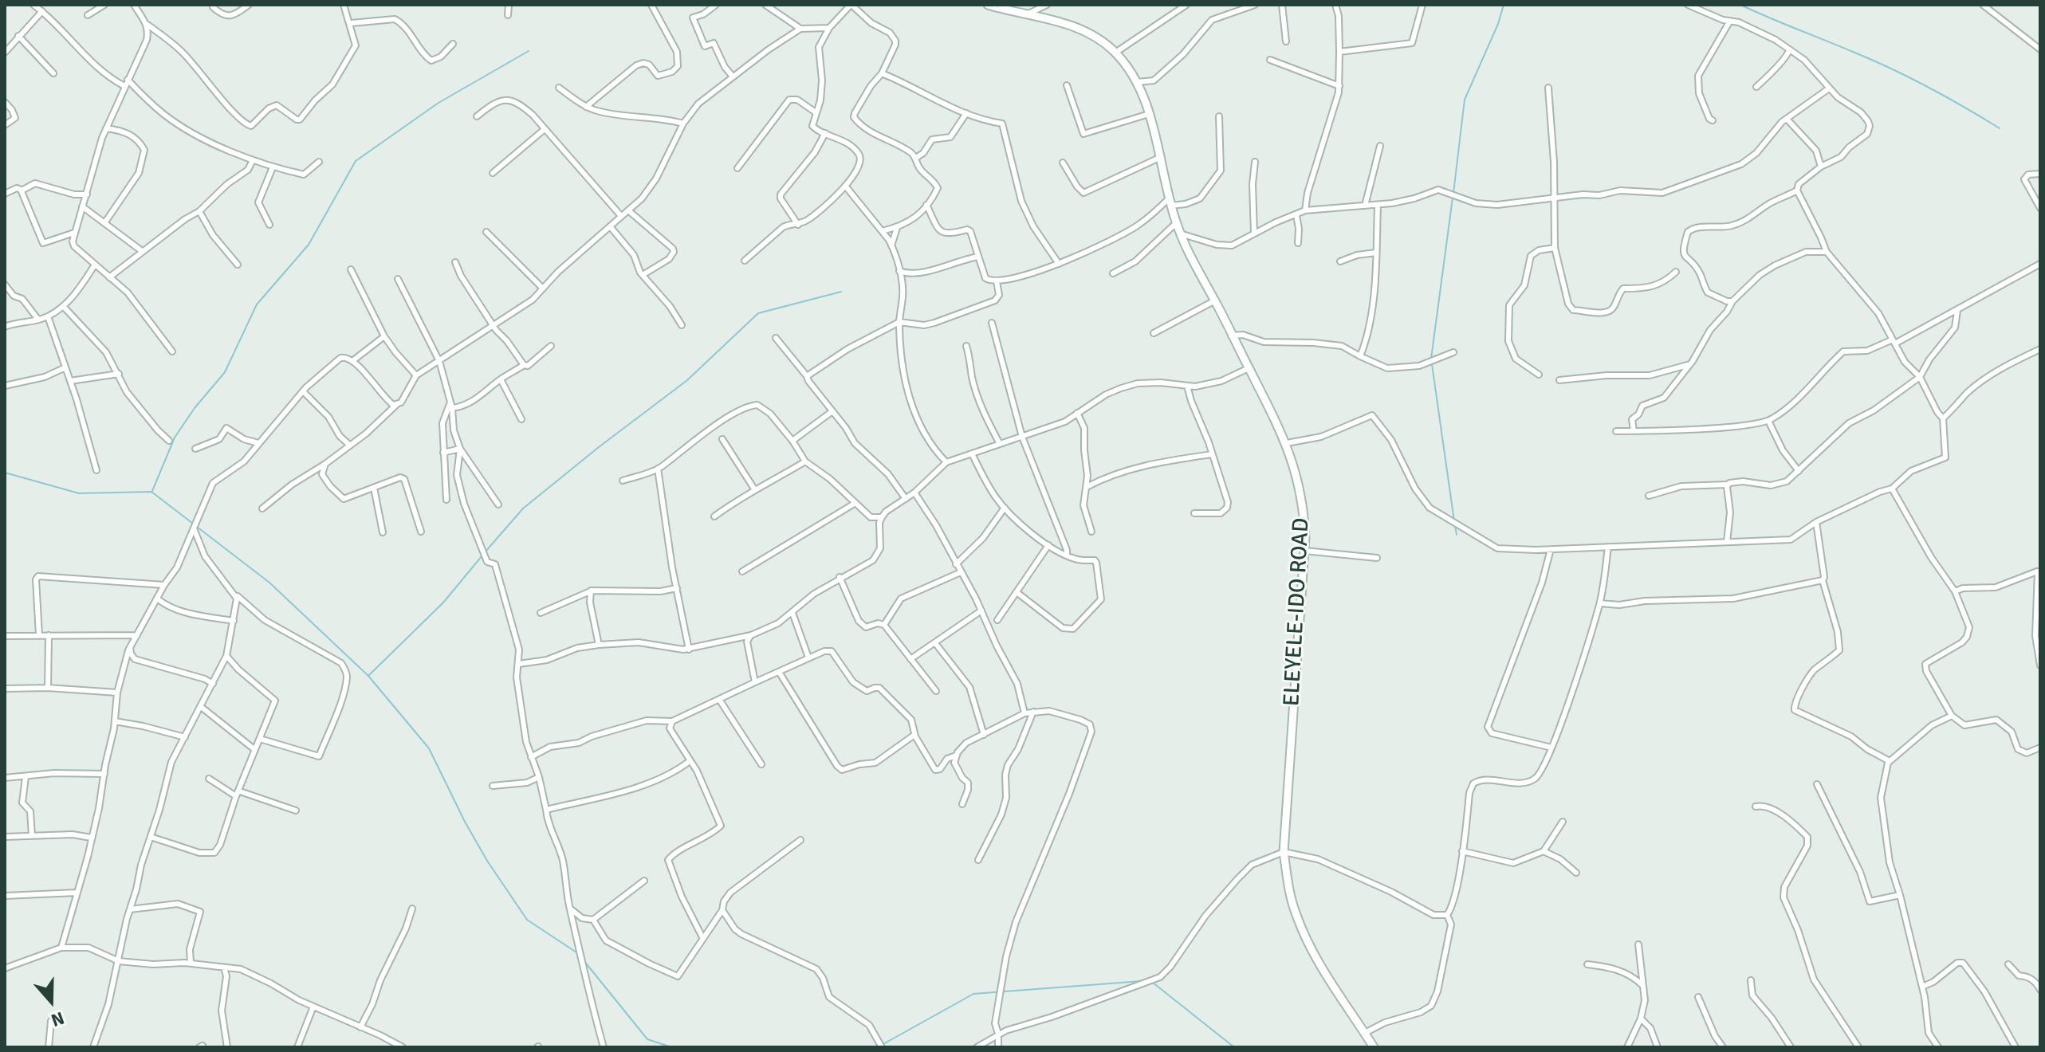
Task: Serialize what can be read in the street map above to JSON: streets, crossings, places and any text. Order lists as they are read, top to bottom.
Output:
{
  "streets": {
    "main road": ["ELEYELE-IDO ROAD"]
  },
  "north": "bottom"
}
